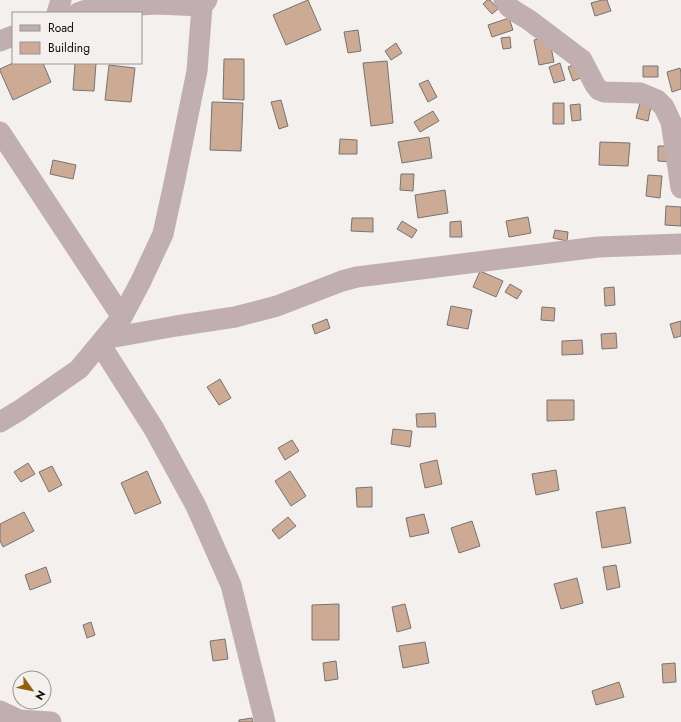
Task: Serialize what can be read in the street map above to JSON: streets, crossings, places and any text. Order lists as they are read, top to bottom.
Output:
{
  "legend": ["Road", "Building"],
  "north": "bottom right"
}
